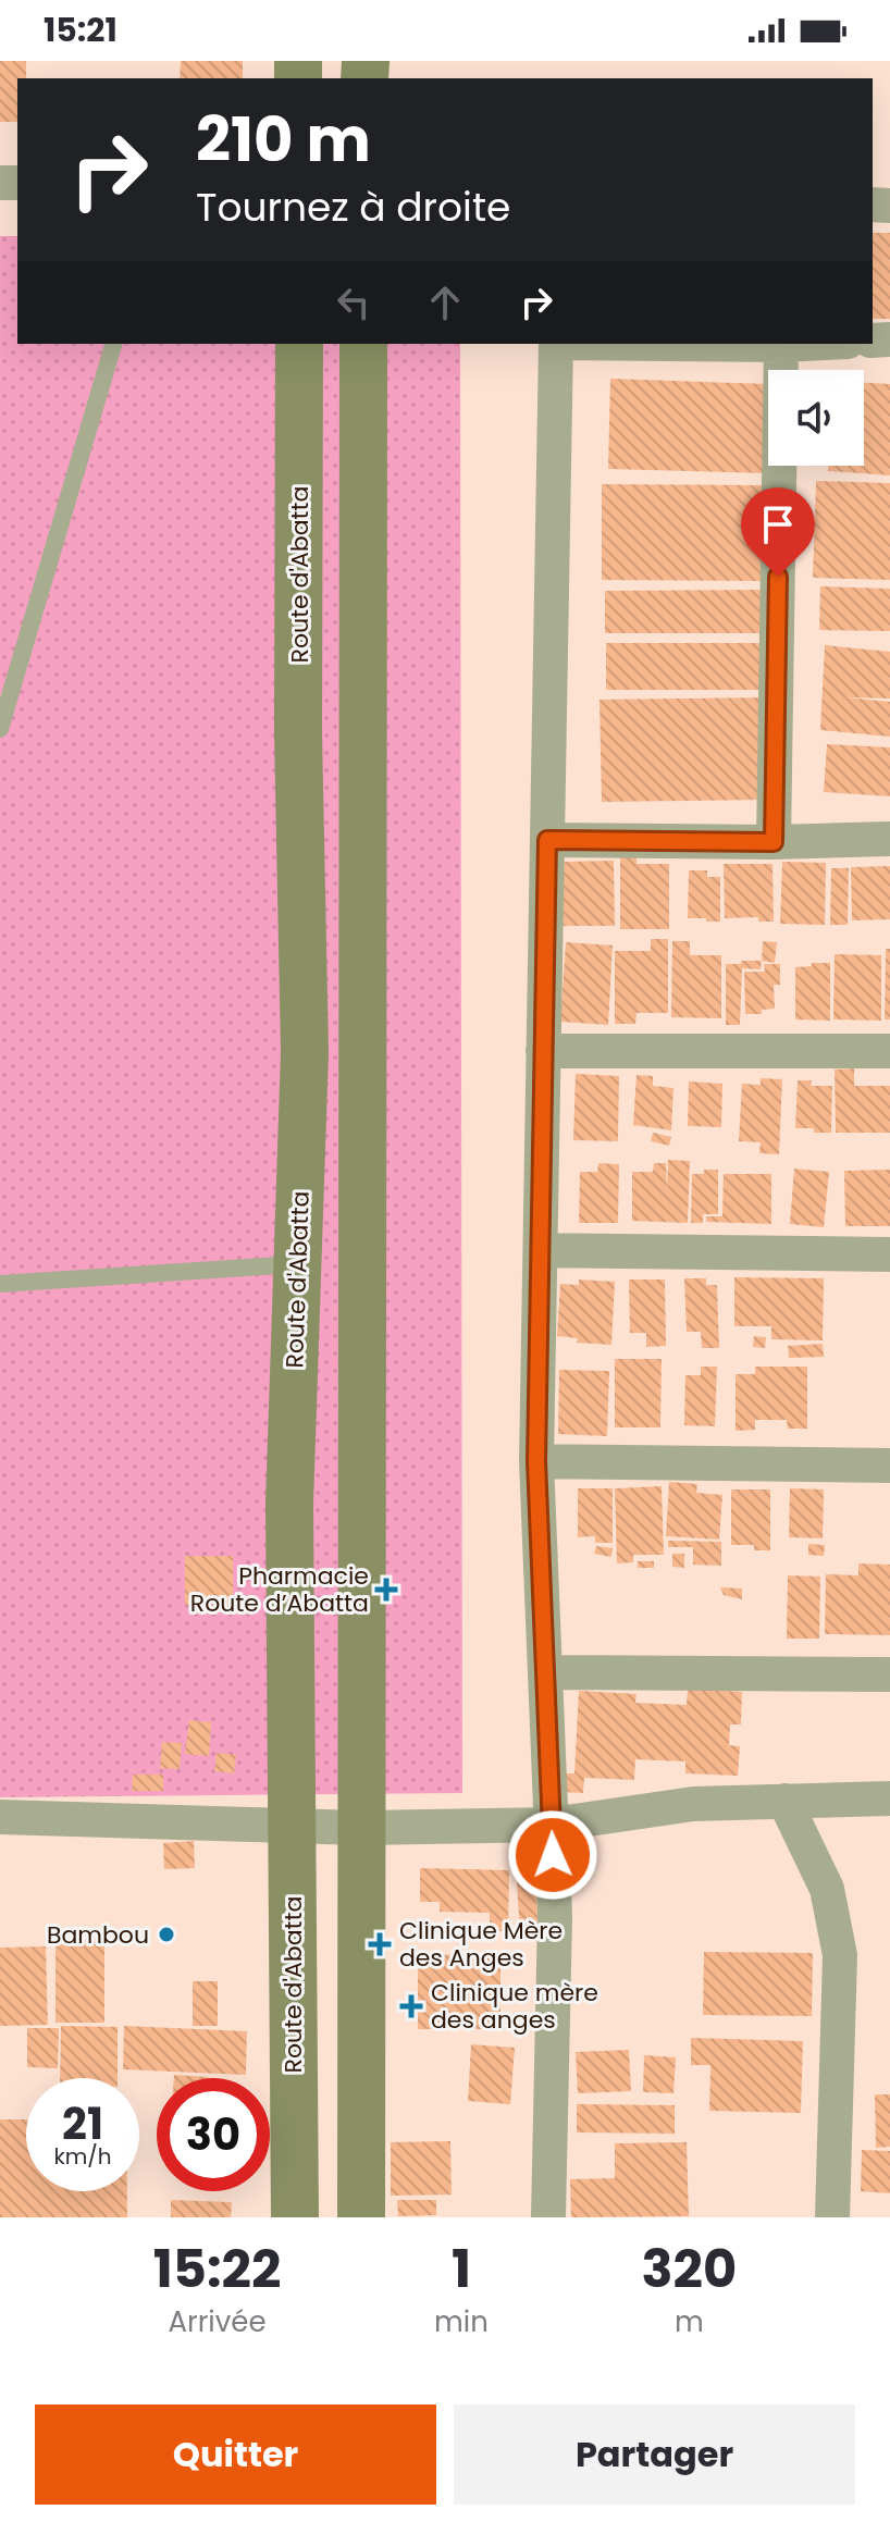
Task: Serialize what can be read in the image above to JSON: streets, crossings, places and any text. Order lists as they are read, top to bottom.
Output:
{
  "streets": {
    "street": ["Route d'Abatta"]
  },
  "places": {
    "health": ["Pharmacie Route d’Abatta", "Clinique Mère des Anges", "Clinique mère des anges"],
    "other": ["Bambou"]
  },
  "page": {
    "status": "15:21",
    "turn": ["210 m", "Tournez à droite"],
    "speed": "21 km/h",
    "limit": "30",
    "eta": [
      "15:22",
      "Arrivée",
      "1",
      "min",
      "320",
      "m"
    ],
    "buttons": ["Quitter", "Partager"]
  }
}
